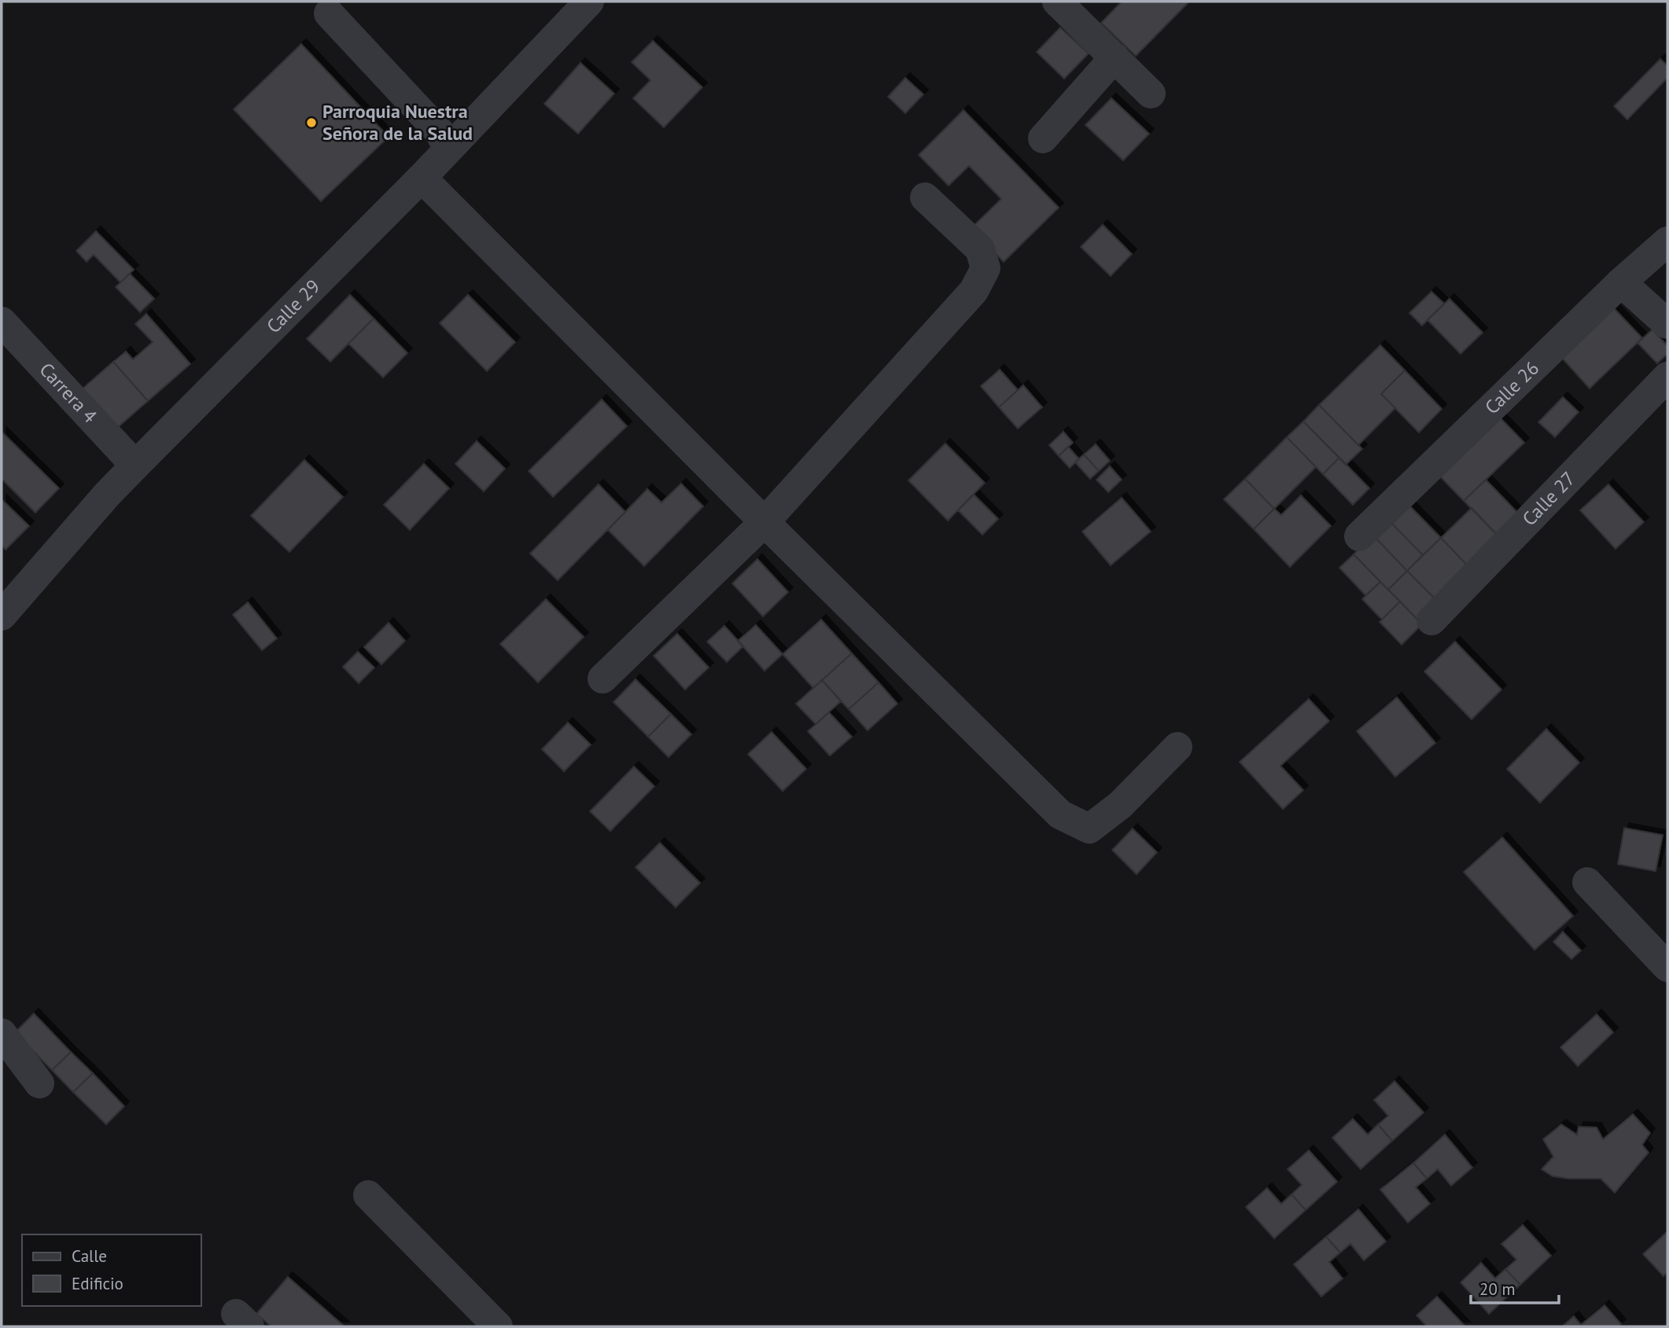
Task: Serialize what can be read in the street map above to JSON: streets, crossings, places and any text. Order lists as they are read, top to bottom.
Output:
{
  "streets": {
    "street": [
      "Calle 29",
      "Calle 26",
      "Carrera 4",
      "Calle 27"
    ]
  },
  "crossings": [
    ["Calle 29", "Carrera 4"]
  ],
  "places": ["Parroquia Nuestra Señora de la Salud"],
  "legend": ["Calle", "Edificio"],
  "scale_bar": "20 m"
}
